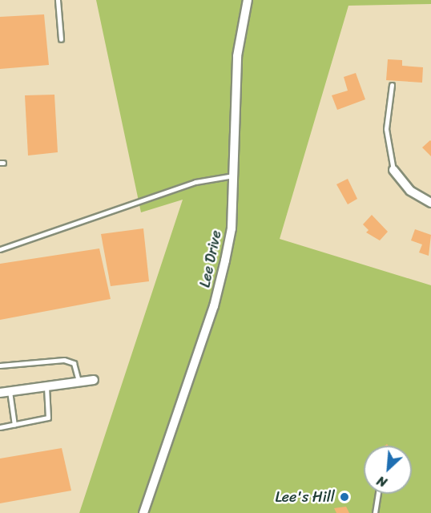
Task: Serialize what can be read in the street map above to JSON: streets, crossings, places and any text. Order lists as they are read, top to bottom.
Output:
{
  "streets": {
    "street": ["Lee Drive"]
  },
  "places": ["Lee's Hill"],
  "north": "bottom left"
}
